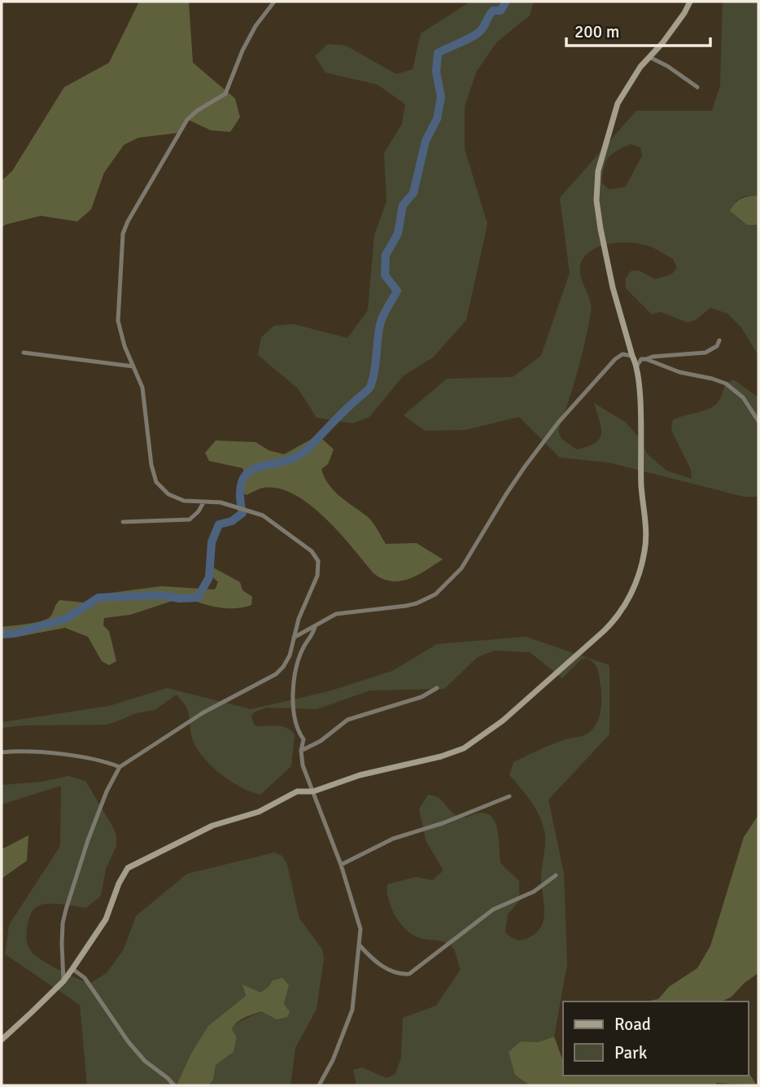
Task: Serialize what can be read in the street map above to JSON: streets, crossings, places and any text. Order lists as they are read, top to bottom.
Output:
{
  "legend": ["Road", "Park"],
  "scale_bar": "200 m"
}
